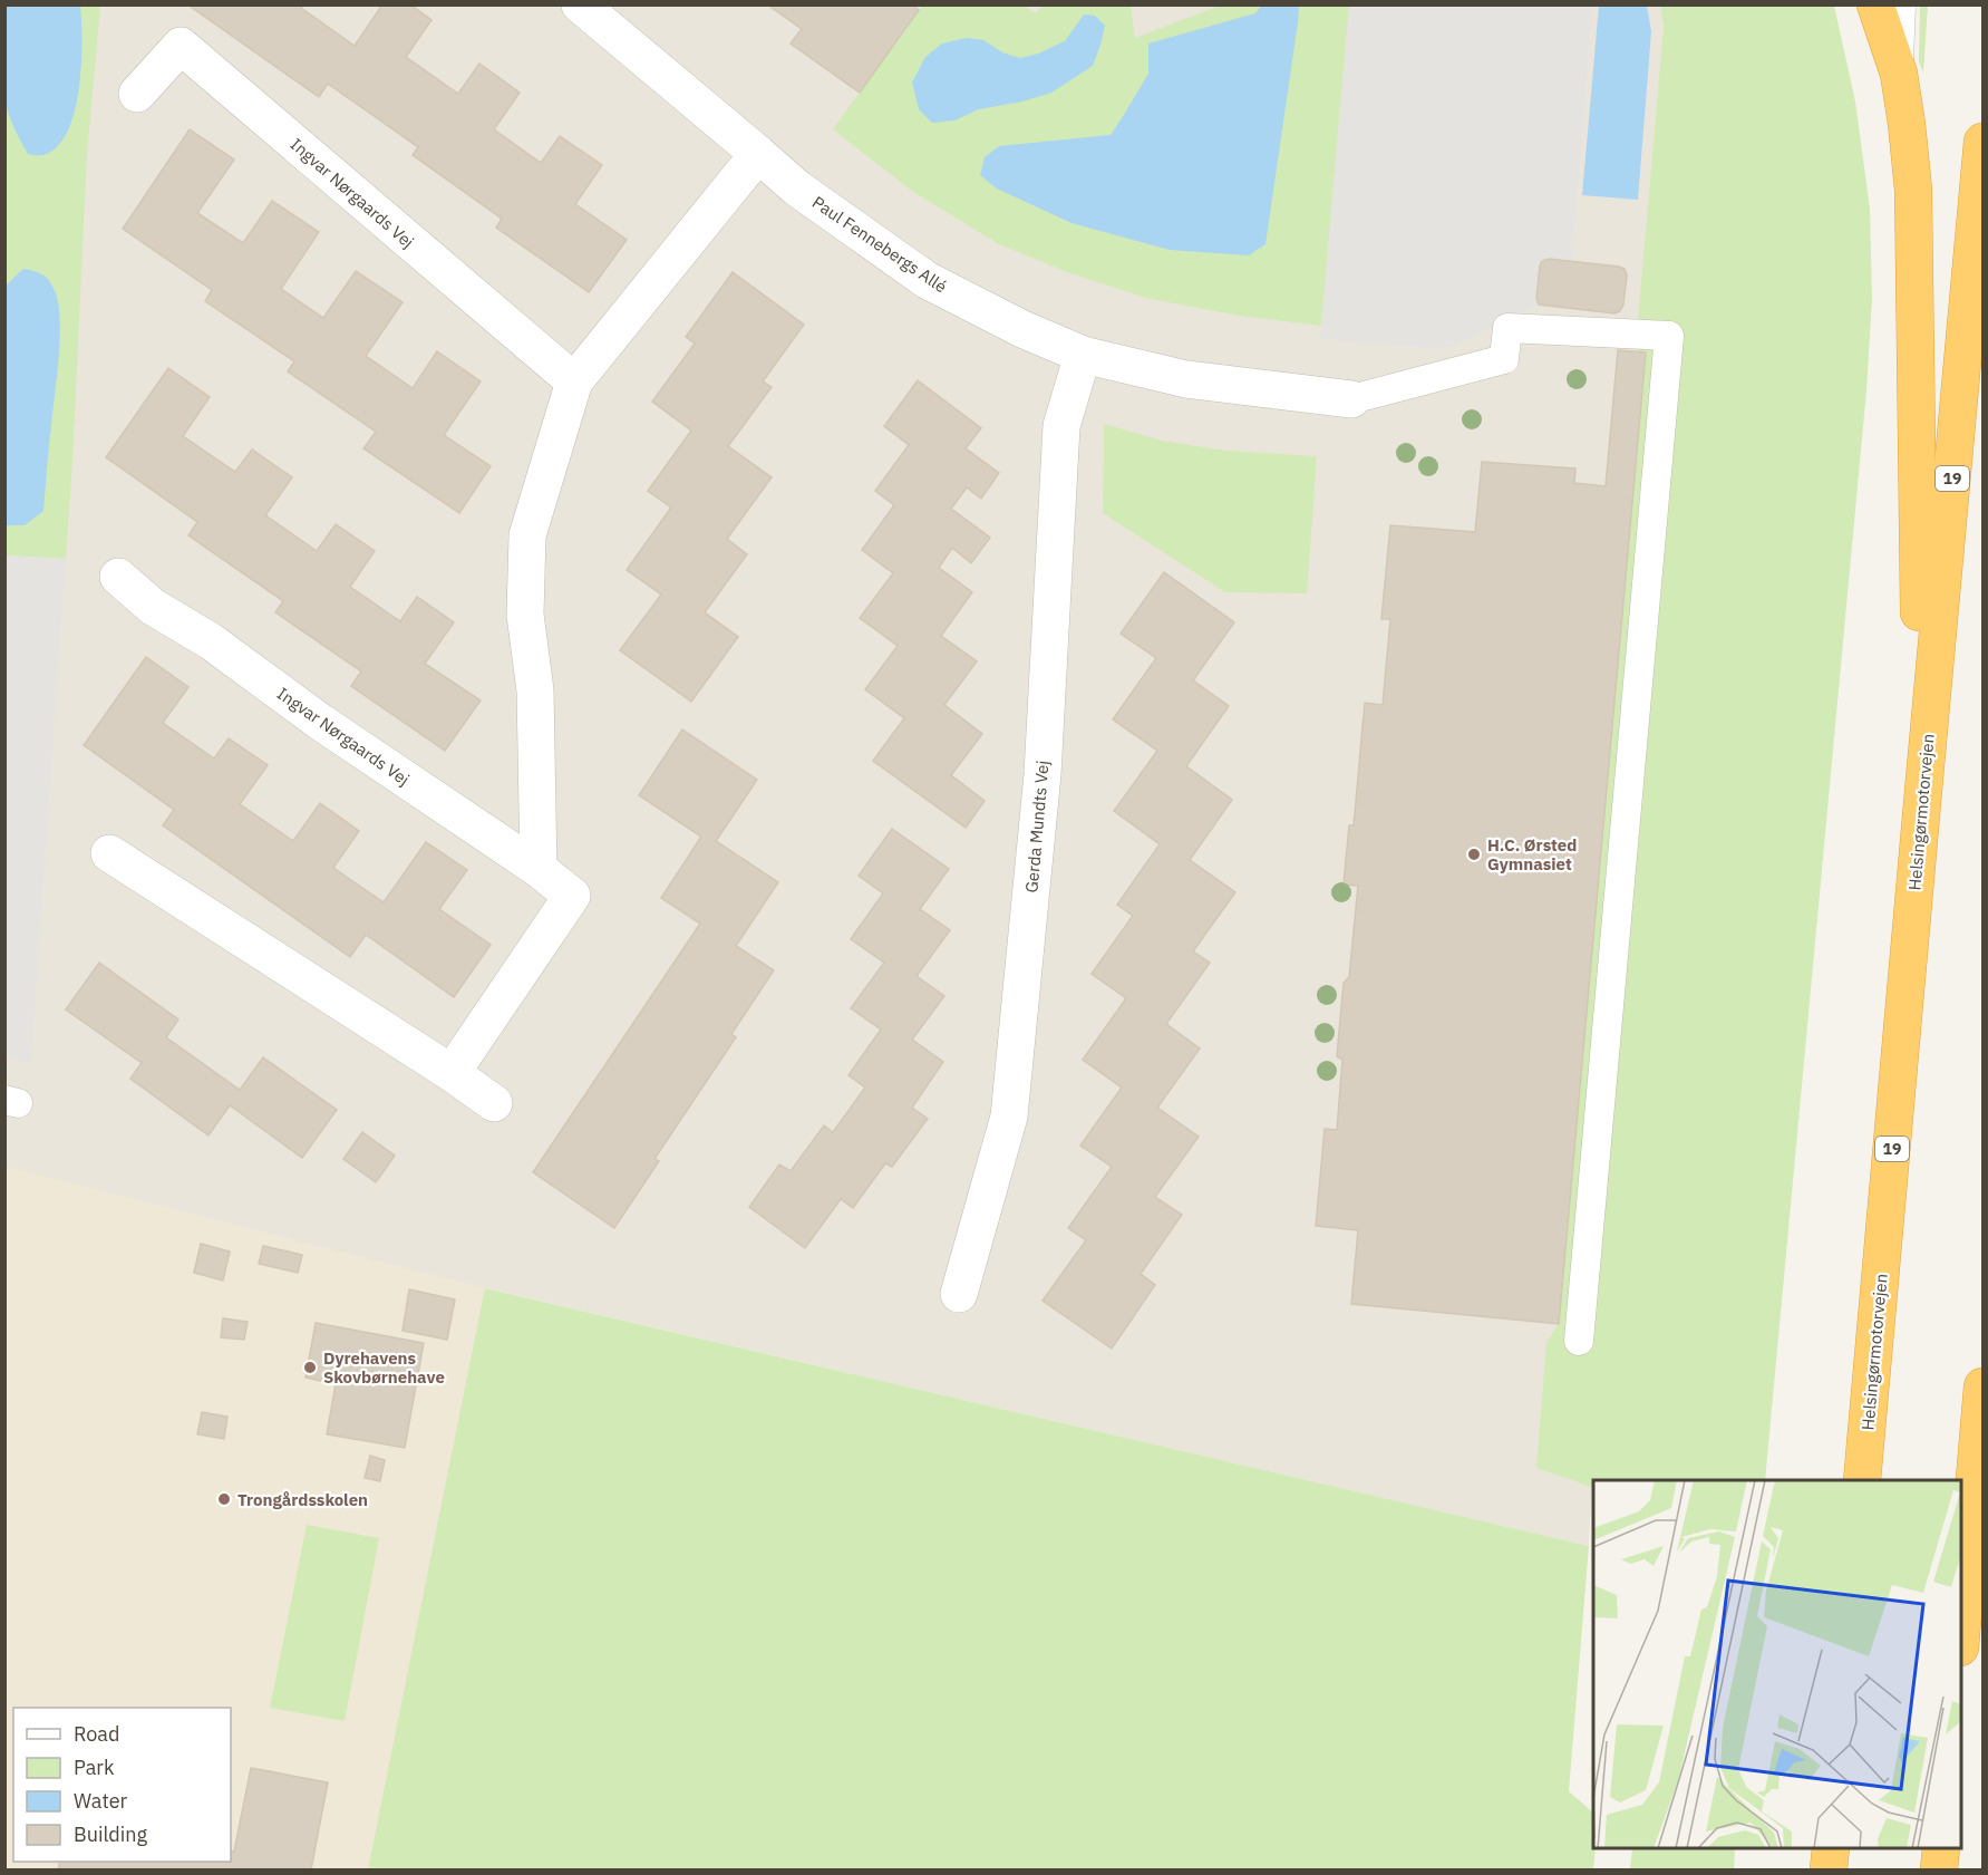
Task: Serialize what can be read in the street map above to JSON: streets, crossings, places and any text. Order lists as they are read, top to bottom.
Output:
{
  "streets": {
    "highway": ["19", "Helsingørmotorvejen"],
    "street": ["Ingvar Nørgaards Vej", "Paul Fennebergs Allé", "Gerda Mundts Vej"]
  },
  "crossings": [
    ["Paul Fennebergs Allé", "Gerda Mundts Vej"]
  ],
  "places": ["H.C. Ørsted Gymnasiet", "Dyrehavens Skovbørnehave", "Trongårdsskolen"],
  "legend": [
    "Road",
    "Park",
    "Water",
    "Building"
  ]
}
